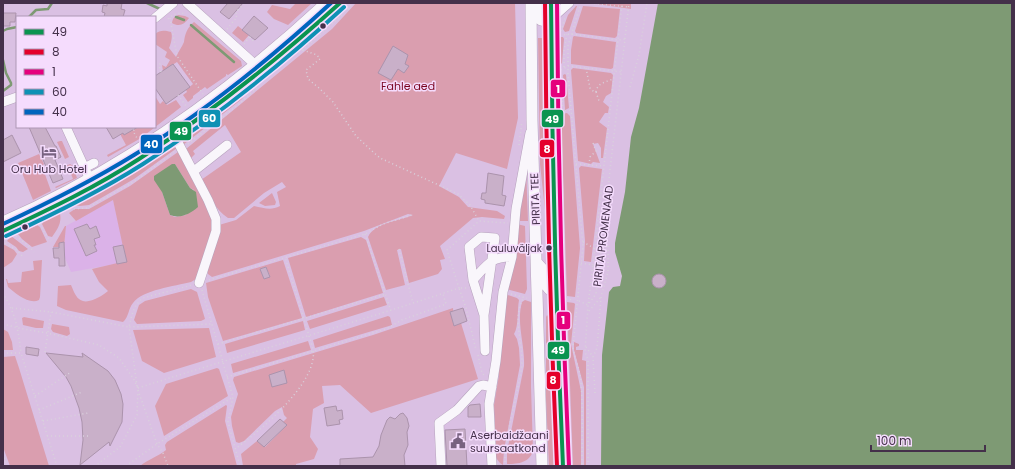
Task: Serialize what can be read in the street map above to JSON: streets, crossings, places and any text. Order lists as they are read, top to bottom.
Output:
{
  "streets": {
    "main road": ["PIRITA TEE"],
    "path": ["PIRITA PROMENAAD"]
  },
  "parks": ["Fahle aed"],
  "places": {
    "hotel": ["Oru Hub Hotel"],
    "other": ["Lauluväljak"],
    "public building": ["Aserbaidžaani suursaatkond"]
  },
  "lines": [
    "transit line 49",
    "transit line 8",
    "transit line 1",
    "transit line 40",
    "transit line 60"
  ],
  "legend": [
    "49",
    "8",
    "1",
    "60",
    "40"
  ],
  "scale_bar": "100 m"
}
